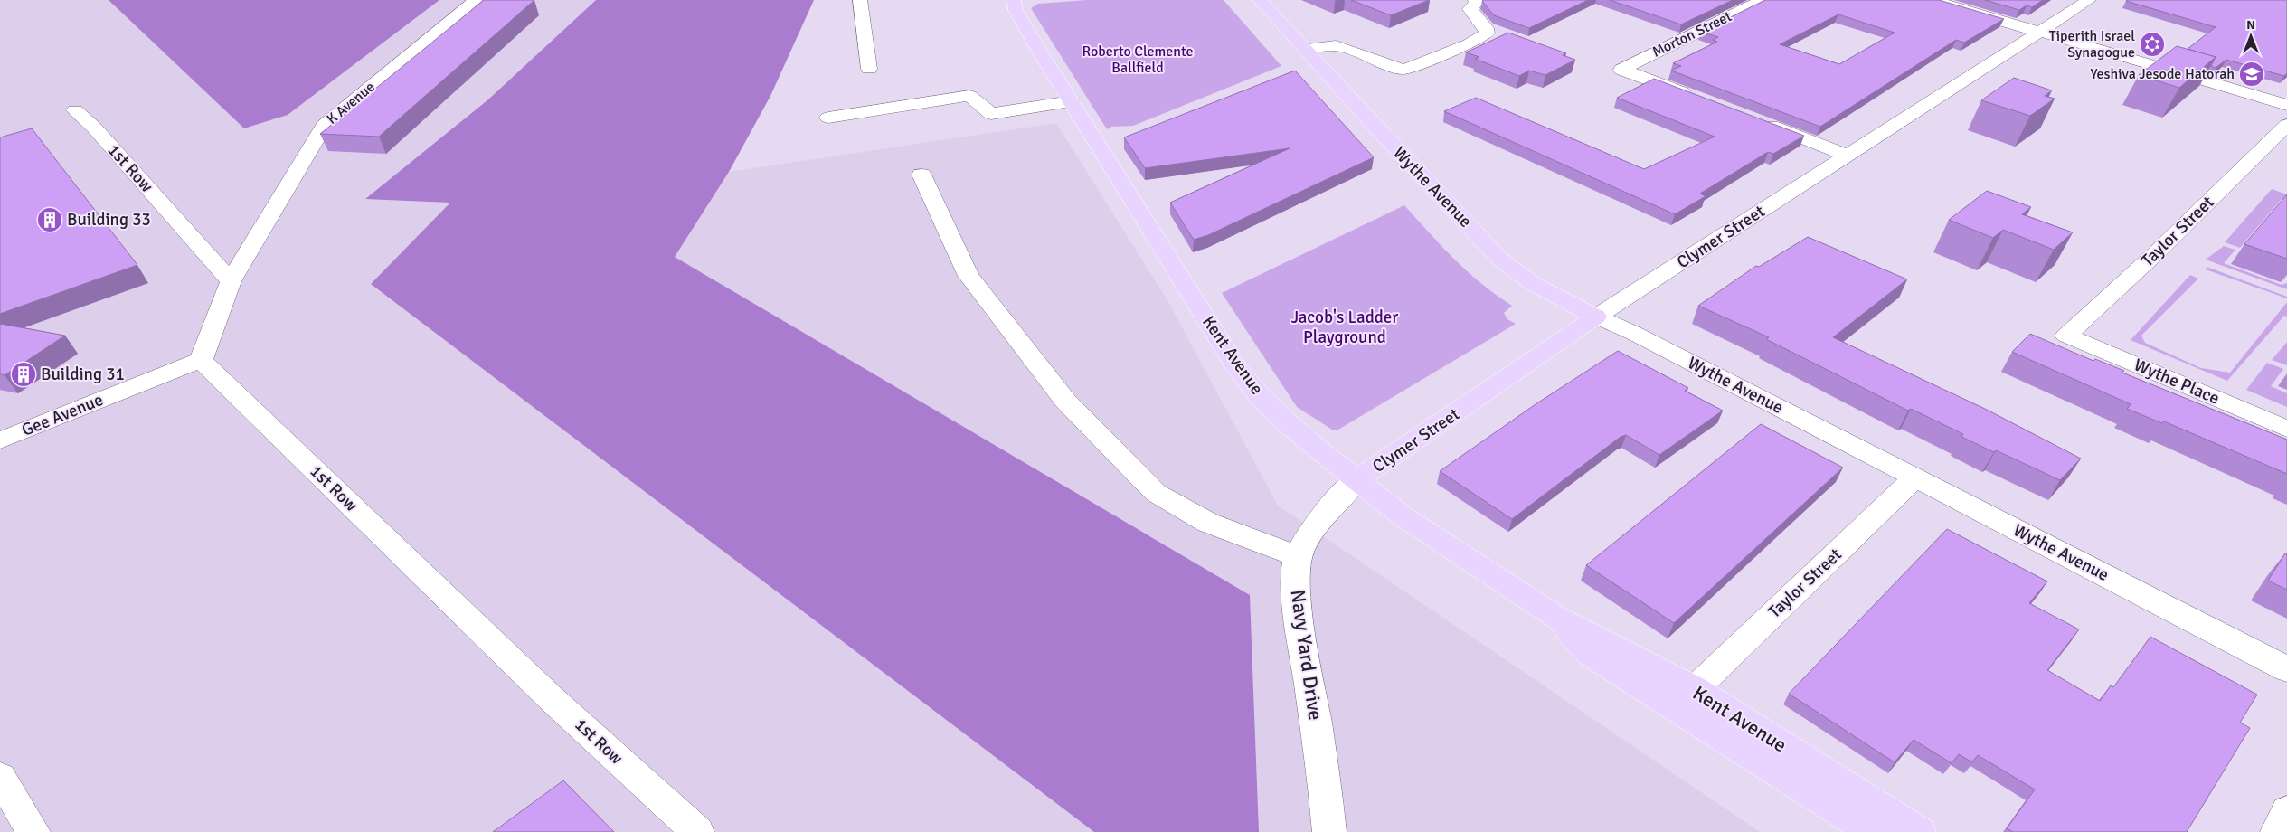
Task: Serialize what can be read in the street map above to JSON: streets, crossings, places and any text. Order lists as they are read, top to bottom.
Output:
{
  "streets": {
    "main road": ["Wythe Avenue", "Clymer Street", "Kent Avenue"],
    "street": [
      "Morton Street",
      "K Avenue",
      "1st Row",
      "Taylor Street",
      "Wythe Place",
      "Gee Avenue",
      "Navy Yard Drive"
    ]
  },
  "crossings": [
    ["K Avenue", "1st Row"],
    ["1st Row", "Gee Avenue"],
    ["Wythe Avenue", "Taylor Street"],
    ["Wythe Avenue", "Clymer Street"],
    ["Taylor Street", "Kent Avenue"],
    ["Taylor Street", "Wythe Place"],
    ["Clymer Street", "Kent Avenue"],
    ["Clymer Street", "Navy Yard Drive"],
    ["Kent Avenue", "Navy Yard Drive"]
  ],
  "parks": ["Roberto Clemente Ballfield", "Jacob's Ladder Playground"],
  "places": {
    "synagogue": ["Tiperith Israel Synagogue"],
    "school or university": ["Yeshiva Jesode Hatorah"],
    "building": ["Building 33", "Building 31"]
  },
  "north": "top"
}
